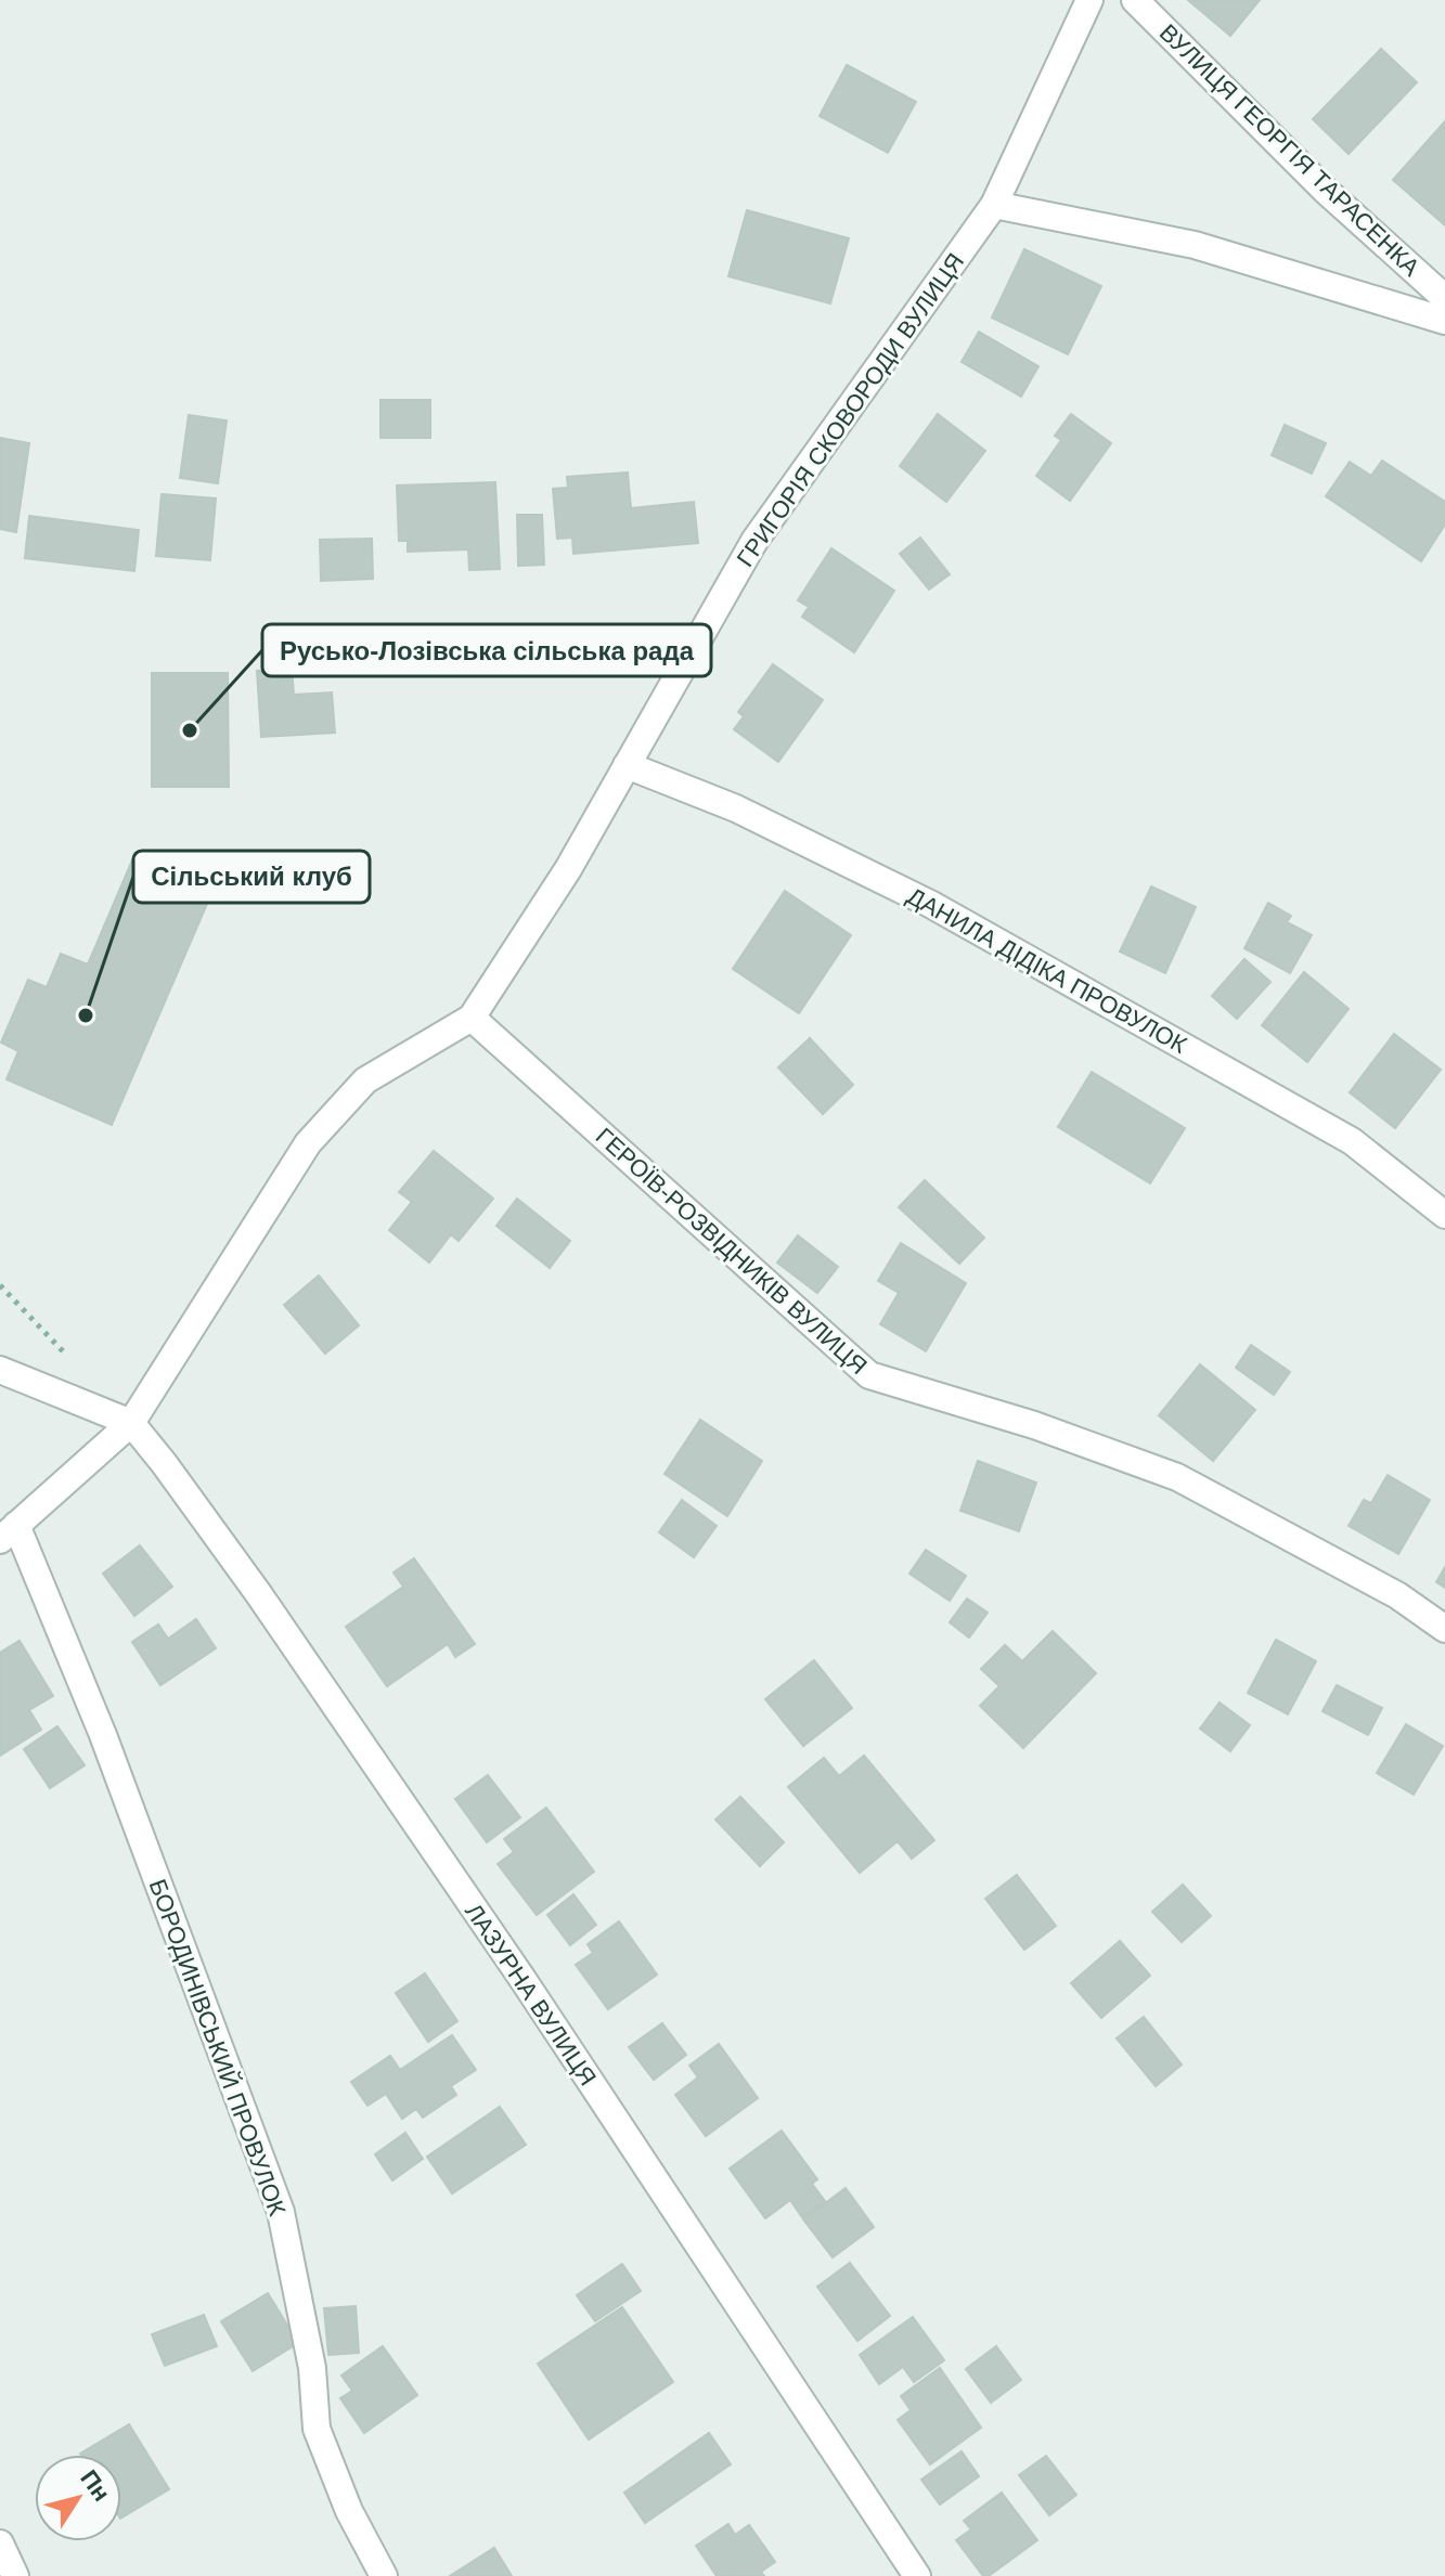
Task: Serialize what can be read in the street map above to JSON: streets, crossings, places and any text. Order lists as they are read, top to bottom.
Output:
{
  "streets": {
    "street": [
      "ВУЛИЦЯ ГЕОРГІЯ ТАРАСЕНКА",
      "ГРИГОРІЯ СКОВОРОДИ ВУЛИЦЯ",
      "ДАНИЛА ДІДІКА ПРОВУЛОК",
      "ГЕРОЇВ-РОЗВІДНИКІВ ВУЛИЦЯ",
      "ЛАЗУРНА ВУЛИЦЯ",
      "БОРОДИНІВСЬКИЙ ПРОВУЛОК"
    ]
  },
  "crossings": [
    ["ГРИГОРІЯ СКОВОРОДИ ВУЛИЦЯ", "ДАНИЛА ДІДІКА ПРОВУЛОК"],
    ["ГРИГОРІЯ СКОВОРОДИ ВУЛИЦЯ", "ГЕРОЇВ-РОЗВІДНИКІВ ВУЛИЦЯ"],
    ["ГРИГОРІЯ СКОВОРОДИ ВУЛИЦЯ", "ЛАЗУРНА ВУЛИЦЯ"],
    ["ГРИГОРІЯ СКОВОРОДИ ВУЛИЦЯ", "БОРОДИНІВСЬКИЙ ПРОВУЛОК"]
  ],
  "places": ["Русько-Лозівська сільська рада", "Сільський клуб"],
  "north": "top right"
}
